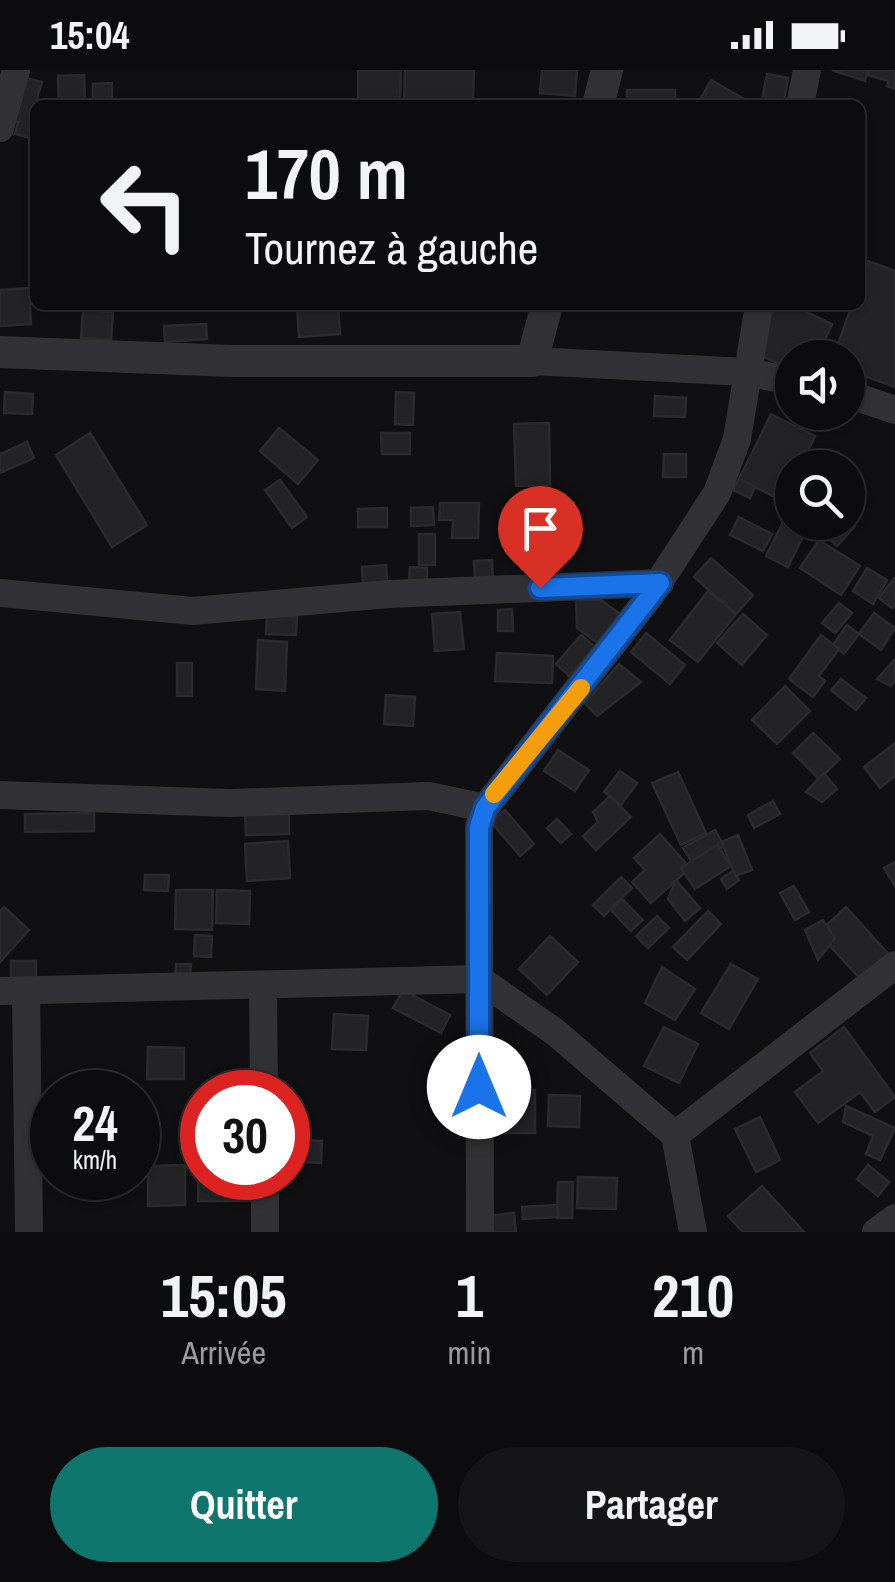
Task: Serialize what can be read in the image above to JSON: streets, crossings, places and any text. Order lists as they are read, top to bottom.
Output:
{
  "page": {
    "status": "15:04",
    "turn": ["170 m", "Tournez à gauche"],
    "speed": "24 km/h",
    "limit": "30",
    "eta": [
      "15:05",
      "Arrivée",
      "1",
      "min",
      "210",
      "m"
    ],
    "buttons": ["Quitter", "Partager"]
  }
}
